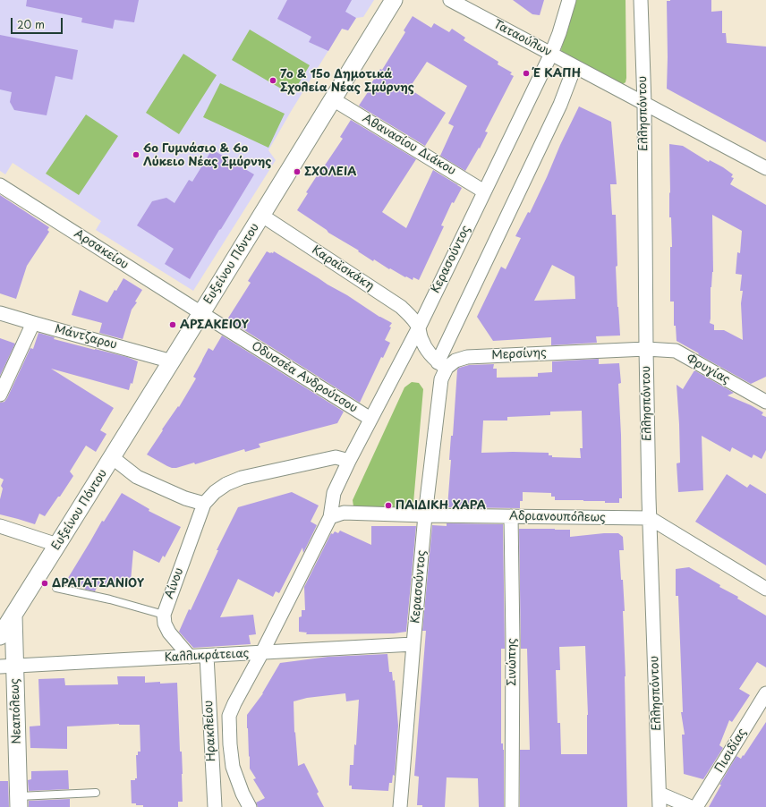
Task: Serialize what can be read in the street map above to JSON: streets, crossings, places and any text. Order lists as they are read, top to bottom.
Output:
{
  "streets": {
    "street": [
      "Ταταούλων",
      "Ελλησπόντου",
      "Αθανασίου Διάκου",
      "Αρσακείου",
      "Κερασούντος",
      "Ευξείνου Πόντου",
      "Καραϊσκάκη",
      "Μάντζαρου",
      "Μερσίνης",
      "Φρυγίας",
      "Οδυσσέα Ανδρούτσου",
      "Αδριανουπόλεως",
      "Αίνου",
      "Καλλικράτειας",
      "Σινώπης",
      "Νεαπόλεως",
      "Ηρακλείου",
      "Πισιδίας"
    ]
  },
  "crossings": [
    ["Ταταούλων", "Ελλησπόντου"],
    ["Ταταούλων", "Κερασούντος"],
    ["Ελλησπόντου", "Μερσίνης"],
    ["Ελλησπόντου", "Φρυγίας"],
    ["Ελλησπόντου", "Αδριανουπόλεως"],
    ["Αθανασίου Διάκου", "Κερασούντος"],
    ["Αθανασίου Διάκου", "Ευξείνου Πόντου"],
    ["Αρσακείου", "Ευξείνου Πόντου"],
    ["Αρσακείου", "Οδυσσέα Ανδρούτσου"],
    ["Κερασούντος", "Καραϊσκάκη"],
    ["Κερασούντος", "Μερσίνης"],
    ["Κερασούντος", "Οδυσσέα Ανδρούτσου"],
    ["Κερασούντος", "Αδριανουπόλεως"],
    ["Κερασούντος", "Καλλικράτειας"],
    ["Ευξείνου Πόντου", "Καραϊσκάκη"],
    ["Ευξείνου Πόντου", "Μάντζαρου"],
    ["Ευξείνου Πόντου", "Οδυσσέα Ανδρούτσου"],
    ["Ευξείνου Πόντου", "Νεαπόλεως"],
    ["Μερσίνης", "Φρυγίας"],
    ["Αδριανουπόλεως", "Σινώπης"],
    ["Καλλικράτειας", "Νεαπόλεως"],
    ["Καλλικράτειας", "Ηρακλείου"]
  ],
  "places": [
    "Ε΄ ΚΑΠΗ",
    "7ο & 15ο Δημοτικά Σχολεία Νέας Σμύρνης",
    "6ο Γυμνάσιο & 6ο Λύκειο Νέας Σμύρνης",
    "ΣΧΟΛΕΙΑ",
    "ΑΡΣΑΚΕΙΟΥ",
    "ΠΑΙΔΙΚΗ ΧΑΡΑ",
    "ΔΡΑΓΑΤΣΑΝΙΟΥ"
  ],
  "scale_bar": "20 m"
}
